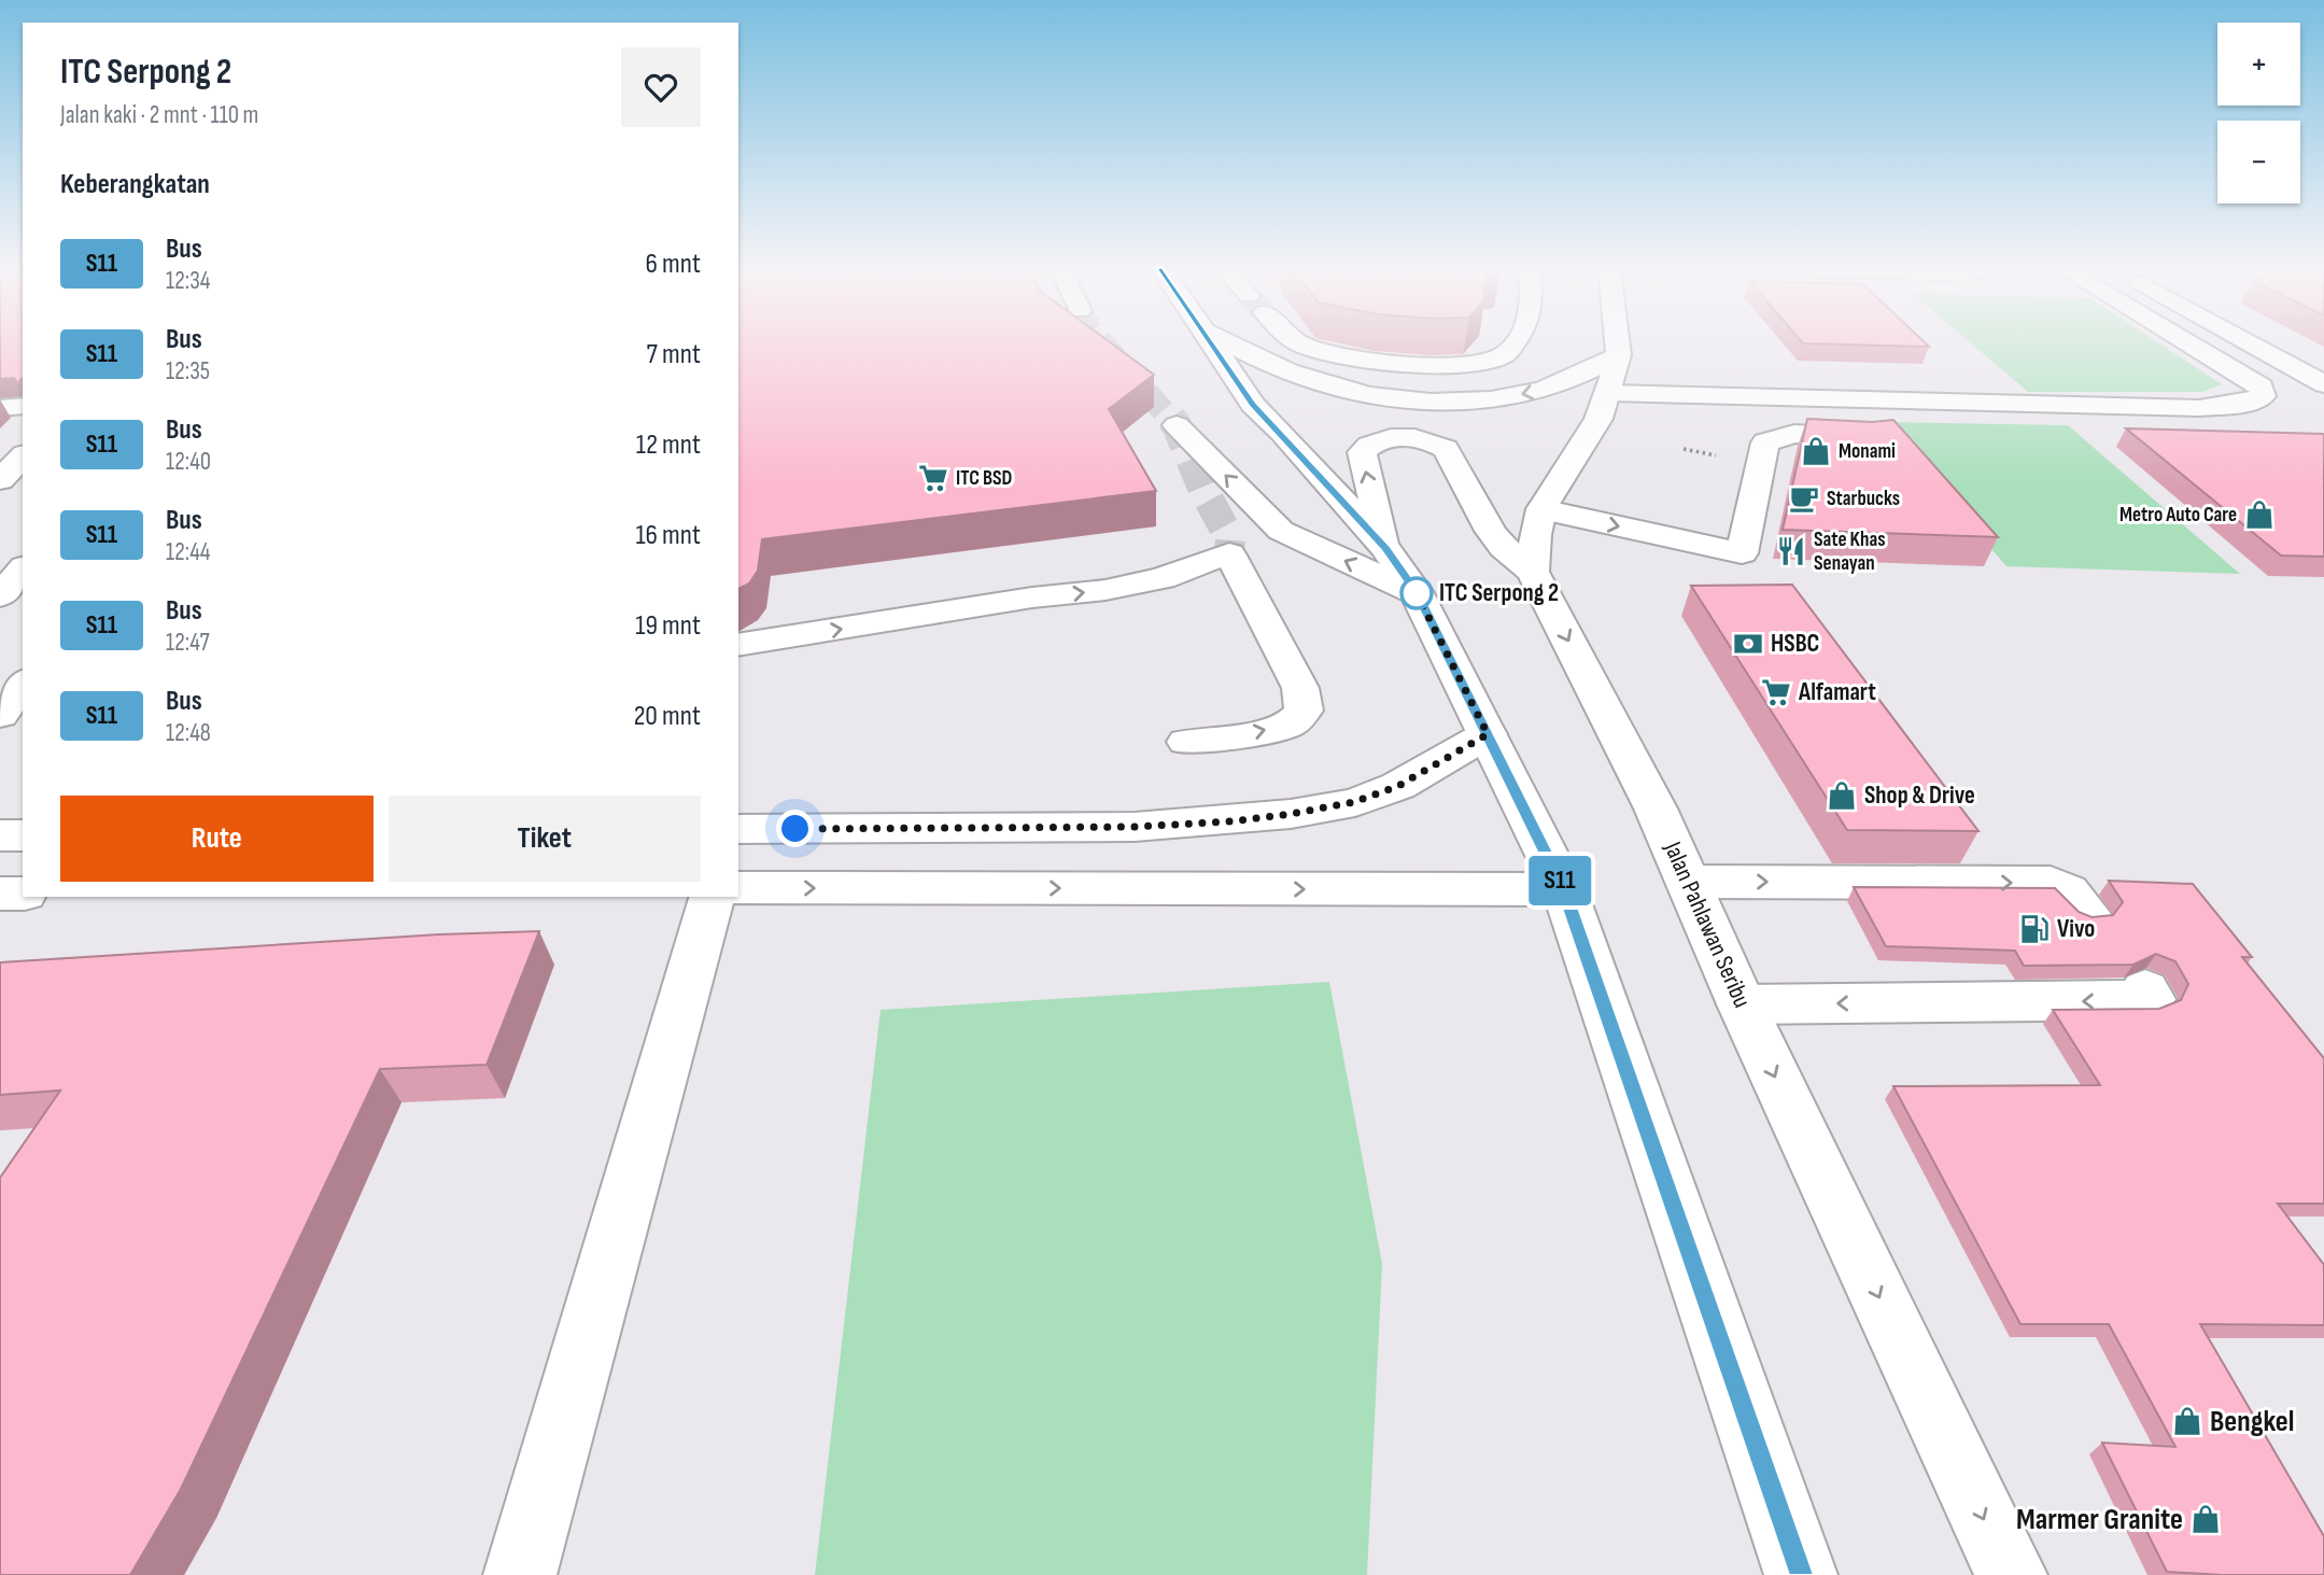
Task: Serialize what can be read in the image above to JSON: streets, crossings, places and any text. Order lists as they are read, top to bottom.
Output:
{
  "streets": {
    "main road": ["Jalan Pahlawan Seribu"]
  },
  "places": {
    "shop": [
      "Monami",
      "Metro Auto Care",
      "Shop & Drive",
      "Bengkel",
      "Marmer Granite"
    ],
    "supermarket": ["ITC BSD", "Alfamart"],
    "cafe": ["Starbucks"],
    "restaurant": ["Sate Khas Senayan"],
    "other": ["ITC Serpong 2"],
    "bank": ["HSBC"],
    "fuel station": ["Vivo"]
  },
  "lines": ["bus line S11"],
  "page": {
    "on_map": "S11",
    "map_buttons": ["+", "−"],
    "heading": [
      ["ITC Serpong 2", "Jalan kaki · 2 mnt · 110 m"],
      "Keberangkatan"
    ],
    "list": [
      {
        "mark": "S11",
        "name": "Bus",
        "note": "12:34",
        "value": "6 mnt"
      },
      {
        "mark": "S11",
        "name": "Bus",
        "note": "12:35",
        "value": "7 mnt"
      },
      {
        "mark": "S11",
        "name": "Bus",
        "note": "12:40",
        "value": "12 mnt"
      },
      {
        "mark": "S11",
        "name": "Bus",
        "note": "12:44",
        "value": "16 mnt"
      },
      {
        "mark": "S11",
        "name": "Bus",
        "note": "12:47",
        "value": "19 mnt"
      },
      {
        "mark": "S11",
        "name": "Bus",
        "note": "12:48",
        "value": "20 mnt"
      }
    ],
    "buttons": ["Rute", "Tiket"]
  }
}
